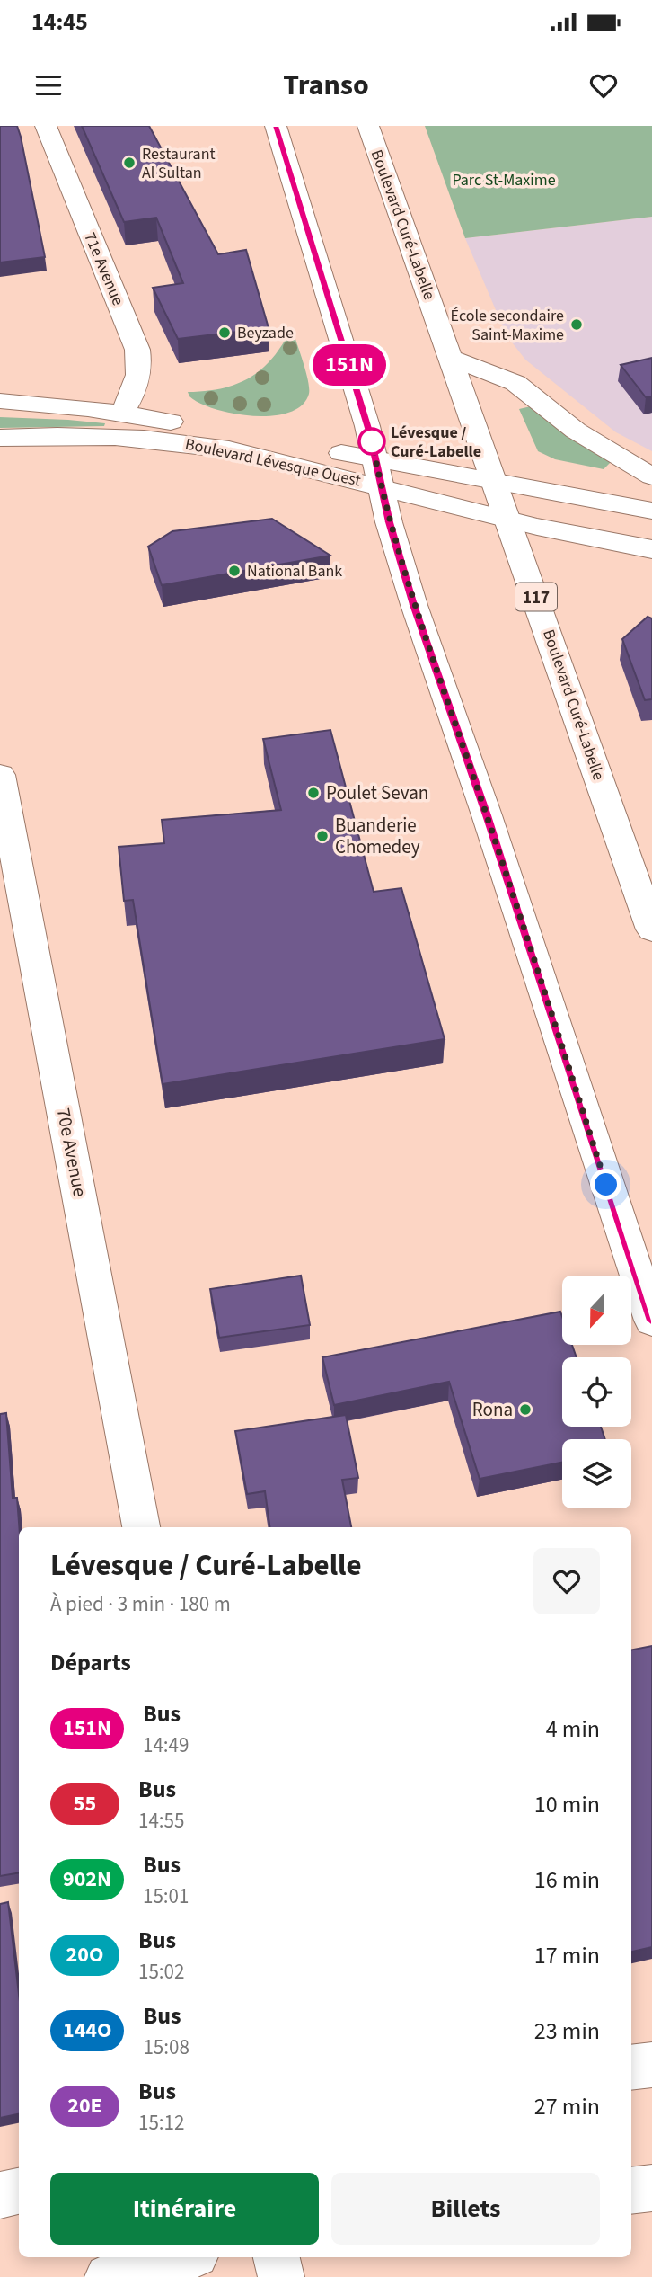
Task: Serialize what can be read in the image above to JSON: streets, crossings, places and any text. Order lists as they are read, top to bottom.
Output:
{
  "streets": {
    "main road": [
      "Boulevard Curé-Labelle",
      "71e Avenue",
      "Boulevard Lévesque Ouest",
      "117",
      "70e Avenue"
    ]
  },
  "crossings": [
    ["Boulevard Curé-Labelle", "Boulevard Lévesque Ouest"],
    ["71e Avenue", "Boulevard Lévesque Ouest"]
  ],
  "parks": ["Parc St-Maxime"],
  "places": [
    "Restaurant Al Sultan",
    "École secondaire Saint-Maxime",
    "Beyzade",
    "Lévesque / Curé-Labelle",
    "National Bank",
    "Poulet Sevan",
    "Buanderie Chomedey",
    "Rona"
  ],
  "lines": ["bus line 151N"],
  "north": "bottom",
  "page": {
    "status": "14:45",
    "header": "Transo",
    "on_map": "151N",
    "heading": [
      ["Lévesque / Curé-Labelle", "À pied · 3 min · 180 m"],
      "Départs"
    ],
    "list": [
      {
        "mark": "151N",
        "name": "Bus",
        "note": "14:49",
        "value": "4 min"
      },
      {
        "mark": "55",
        "name": "Bus",
        "note": "14:55",
        "value": "10 min"
      },
      {
        "mark": "902N",
        "name": "Bus",
        "note": "15:01",
        "value": "16 min"
      },
      {
        "mark": "20O",
        "name": "Bus",
        "note": "15:02",
        "value": "17 min"
      },
      {
        "mark": "144O",
        "name": "Bus",
        "note": "15:08",
        "value": "23 min"
      },
      {
        "mark": "20E",
        "name": "Bus",
        "note": "15:12",
        "value": "27 min"
      }
    ],
    "buttons": ["Itinéraire", "Billets"]
  }
}
